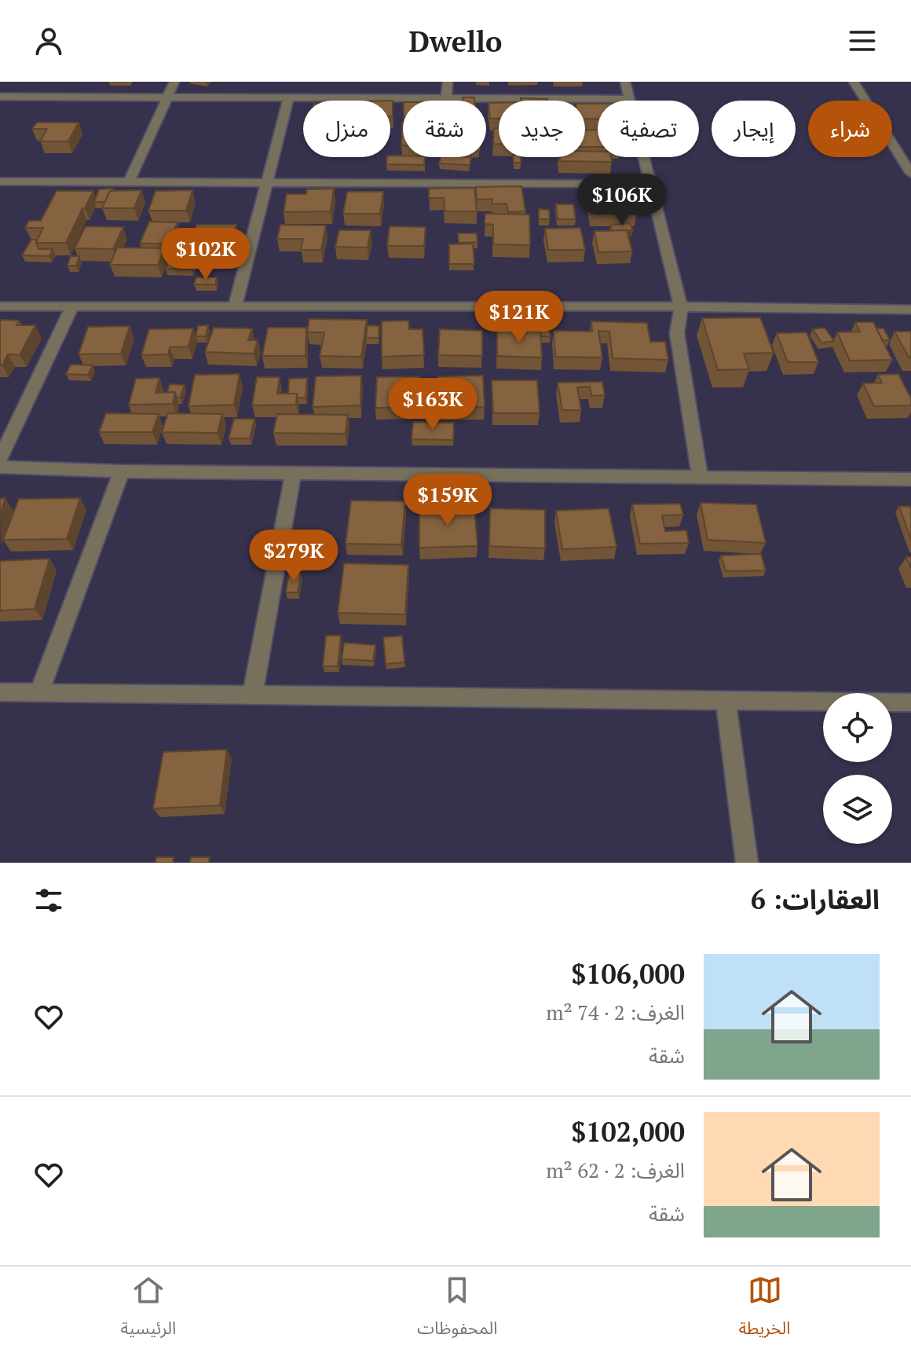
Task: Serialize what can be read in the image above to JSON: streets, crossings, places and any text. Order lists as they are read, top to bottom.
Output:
{
  "page": {
    "header": "Dwello",
    "chip": [
      "شراء",
      "إيجار",
      "تصفية",
      "جديد",
      "شقة",
      "منزل"
    ],
    "price": [
      "$106K",
      "$102K",
      "$121K",
      "$163K",
      "$159K",
      "$279K"
    ],
    "heading": "العقارات: 6",
    "list": [
      {
        "name": "$106,000",
        "note": "الغرف: 2 · 74 m² · شقة"
      },
      {
        "name": "$102,000",
        "note": "الغرف: 2 · 62 m² · شقة"
      }
    ],
    "tabs": ["الخريطة", "المحفوظات", "الرئيسية"]
  }
}
